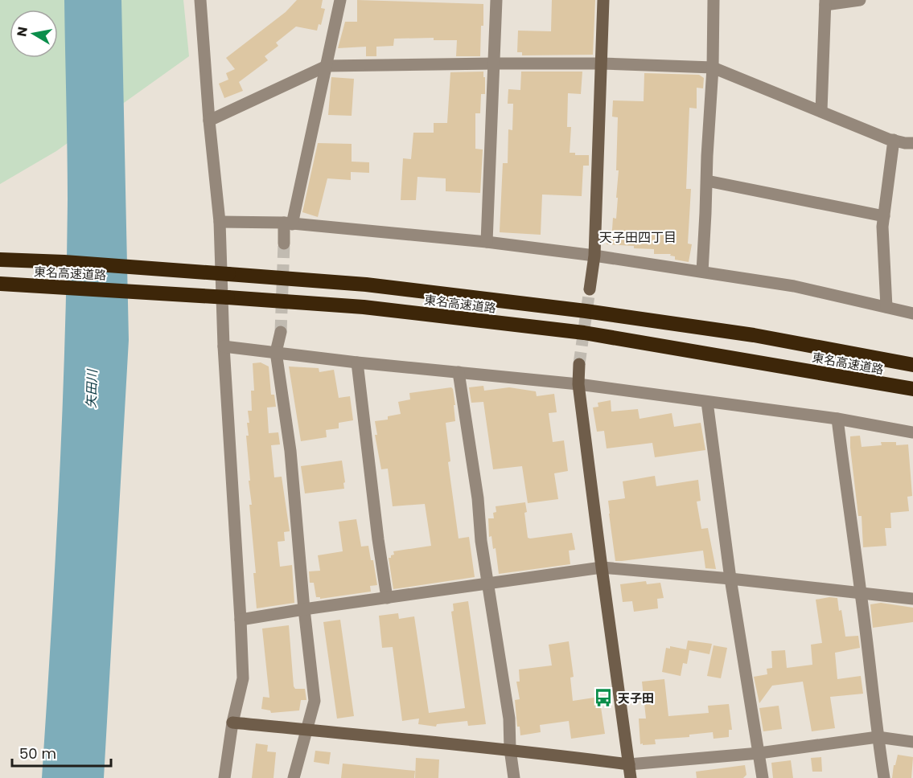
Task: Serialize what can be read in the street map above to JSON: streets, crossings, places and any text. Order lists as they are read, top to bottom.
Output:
{
  "streets": {
    "highway": ["東名高速道路"]
  },
  "districts": ["天子田四丁目"],
  "water": ["矢田川"],
  "places": {
    "bus stop": ["天子田"]
  },
  "scale_bar": "50 m",
  "north": "left"
}
